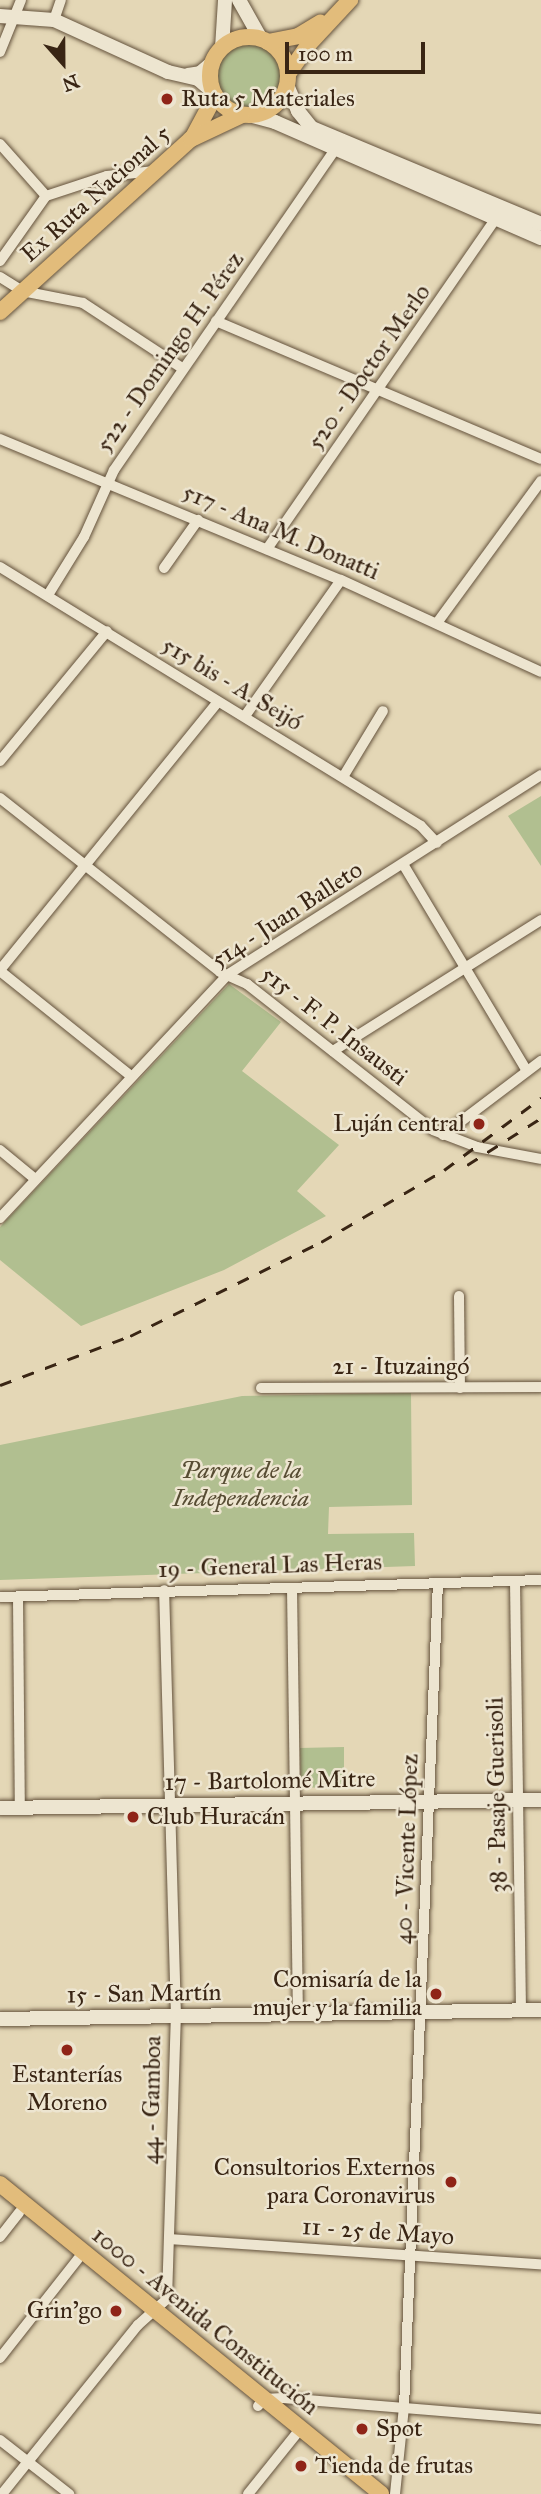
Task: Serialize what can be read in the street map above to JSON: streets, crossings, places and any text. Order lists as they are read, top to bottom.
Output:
{
  "streets": {
    "main road": ["Ex Ruta Nacional 5", "1000 - Avenida Constitución"],
    "street": [
      "522 - Domingo H. Pérez",
      "520 - Doctor Merlo",
      "517 - Ana M. Donatti",
      "515 bis - A. Seijó",
      "514 - Juan Balleto",
      "515 - F. P. Insausti",
      "21 - Ituzaingó",
      "19 - General Las Heras",
      "17 - Bartolomé Mitre",
      "38 - Pasaje Guerisoli",
      "40 - Vicente López",
      "15 - San Martín",
      "44 - Gamboa",
      "11 - 25 de Mayo"
    ]
  },
  "crossings": [
    ["522 - Domingo H. Pérez", "517 - Ana M. Donatti"],
    ["522 - Domingo H. Pérez", "515 bis - A. Seijó"],
    ["520 - Doctor Merlo", "517 - Ana M. Donatti"],
    ["515 bis - A. Seijó", "514 - Juan Balleto"],
    ["514 - Juan Balleto", "515 - F. P. Insausti"],
    ["19 - General Las Heras", "38 - Pasaje Guerisoli"],
    ["19 - General Las Heras", "40 - Vicente López"],
    ["19 - General Las Heras", "44 - Gamboa"],
    ["17 - Bartolomé Mitre", "38 - Pasaje Guerisoli"],
    ["17 - Bartolomé Mitre", "40 - Vicente López"],
    ["17 - Bartolomé Mitre", "44 - Gamboa"],
    ["38 - Pasaje Guerisoli", "15 - San Martín"],
    ["40 - Vicente López", "15 - San Martín"],
    ["40 - Vicente López", "11 - 25 de Mayo"],
    ["15 - San Martín", "44 - Gamboa"],
    ["44 - Gamboa", "11 - 25 de Mayo"],
    ["44 - Gamboa", "1000 - Avenida Constitución"]
  ],
  "parks": ["Parque de la Independencia"],
  "places": [
    "Ruta 5 Materiales",
    "Luján central",
    "Club Huracán",
    "Comisaría de la mujer y la familia",
    "Estanterías Moreno",
    "Consultorios Externos para Coronavirus",
    "Grin'go",
    "Spot",
    "Tienda de frutas"
  ],
  "scale_bar": "100 m",
  "north": "bottom"
}
